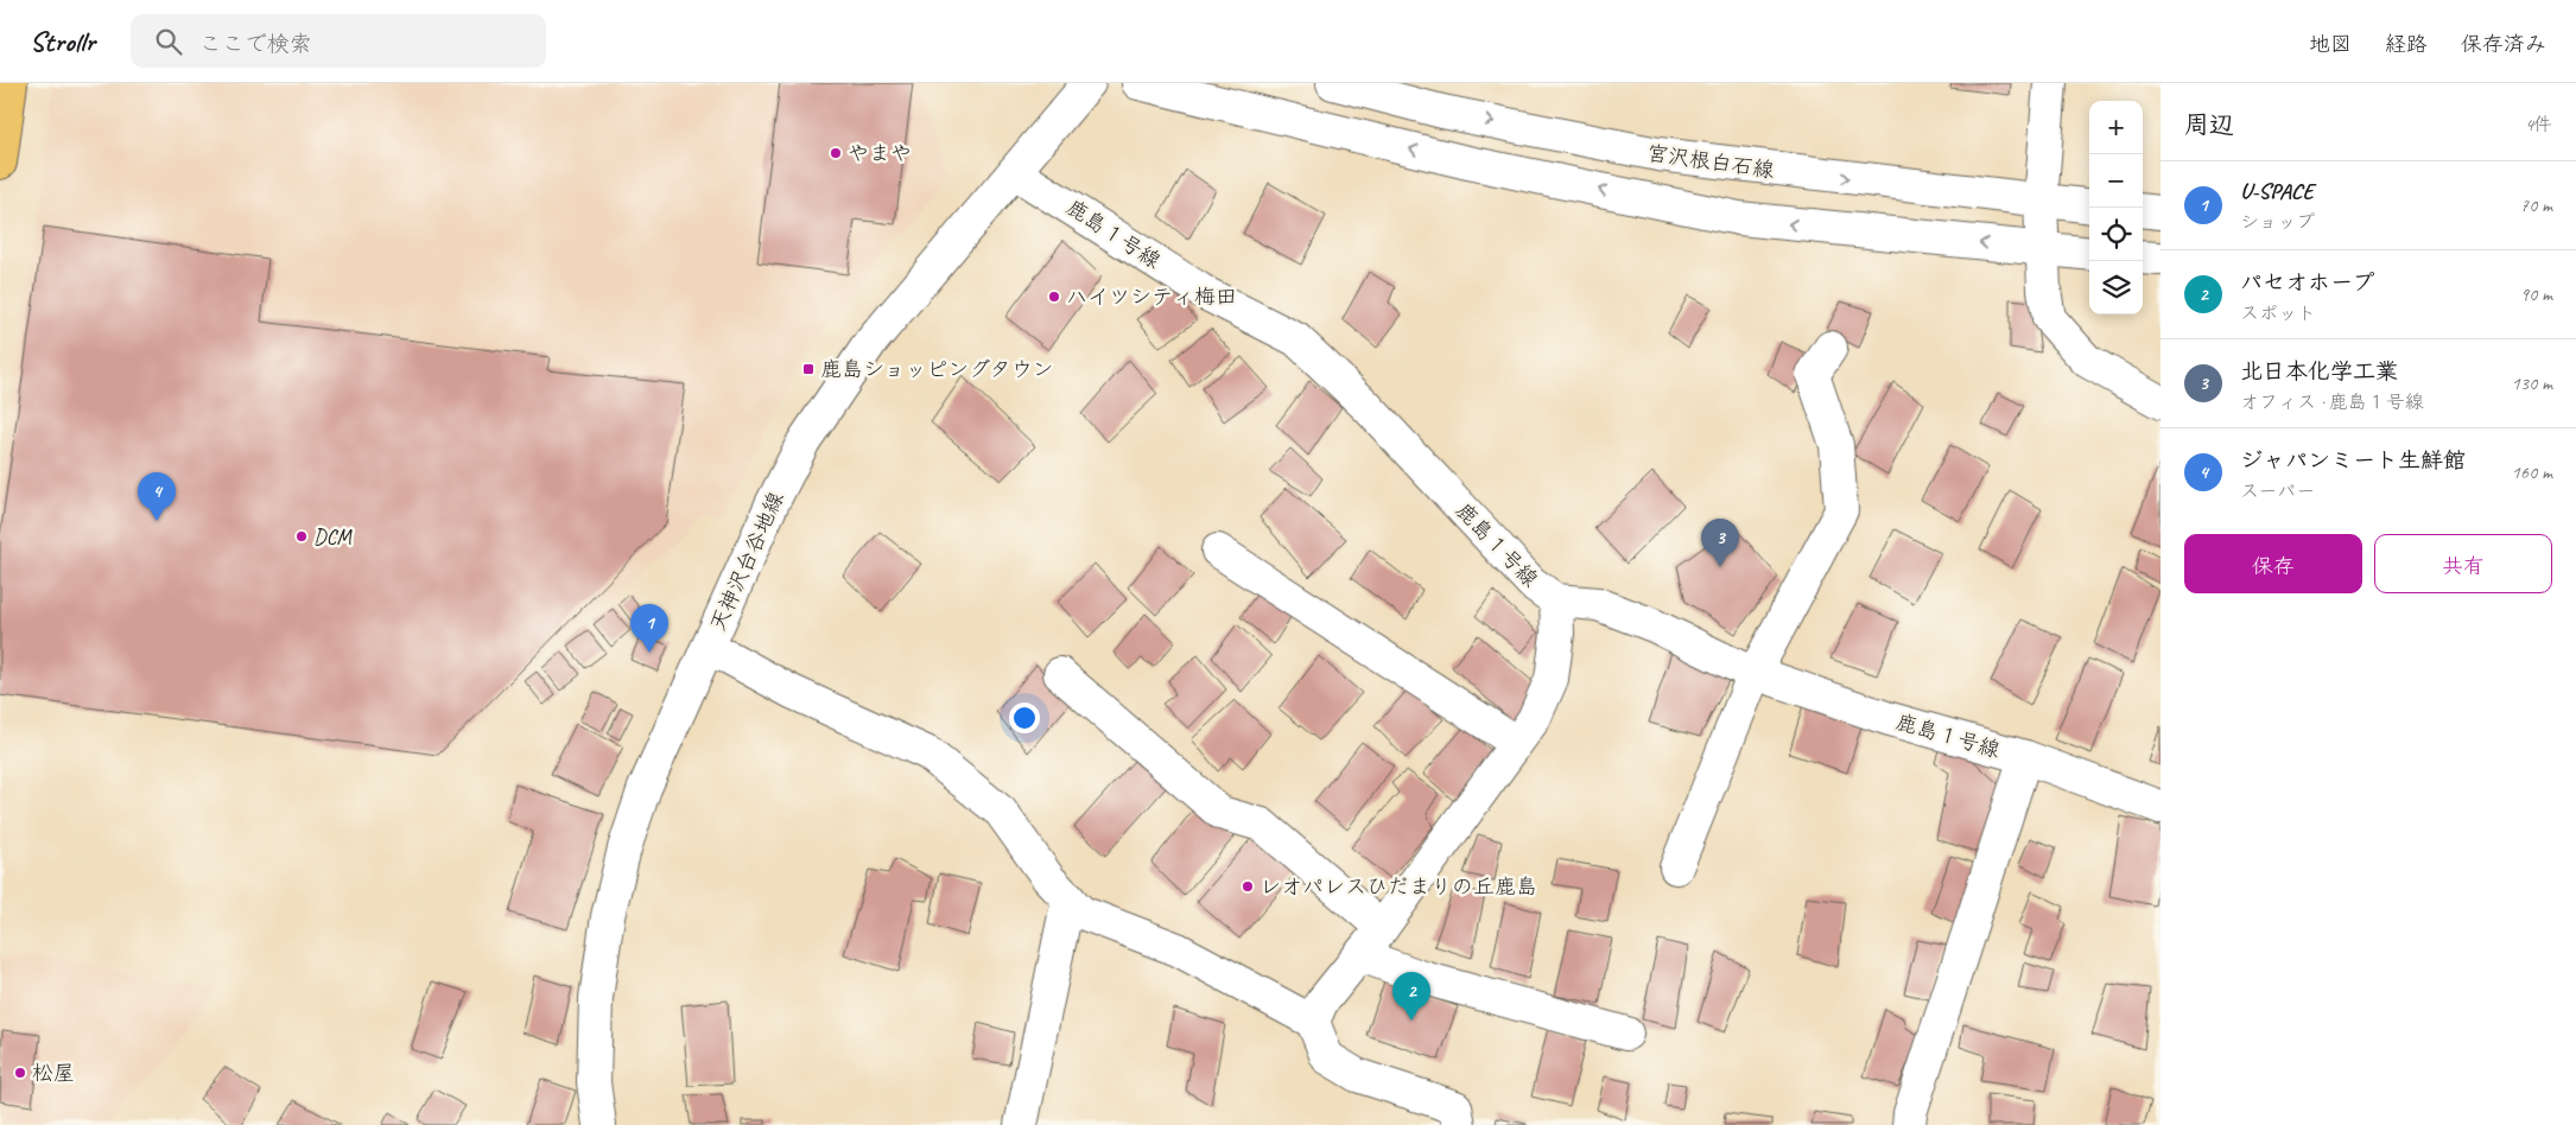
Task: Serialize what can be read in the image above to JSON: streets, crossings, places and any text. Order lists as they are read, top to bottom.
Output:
{
  "streets": {
    "street": ["宮沢根白石線", "鹿島１号線", "天神沢台谷地線"]
  },
  "crossings": [
    ["鹿島１号線", "天神沢台谷地線"]
  ],
  "places": {
    "other": [
      "やまや",
      "ハイツシティ梅田",
      "DCM",
      "レオパレスひだまりの丘鹿島",
      "松屋"
    ],
    "transit": ["鹿島ショッピングタウン"]
  },
  "page": {
    "header": "Strollr",
    "search": "ここで検索",
    "nav": ["地図", "経路", "保存済み"],
    "heading": ["周辺", "4件"],
    "map_buttons": ["+", "−"],
    "list": [
      {
        "mark": "1",
        "name": "U-SPACE",
        "note": "ショップ",
        "value": "70 m"
      },
      {
        "mark": "2",
        "name": "パセオホープ",
        "note": "スポット",
        "value": "90 m"
      },
      {
        "mark": "3",
        "name": "北日本化学工業",
        "note": "オフィス · 鹿島１号線",
        "value": "130 m"
      },
      {
        "mark": "4",
        "name": "ジャパンミート生鮮館",
        "note": "スーパー",
        "value": "160 m"
      }
    ],
    "pins": [
      "4",
      "3",
      "1",
      "2"
    ],
    "buttons": ["保存", "共有"]
  }
}
